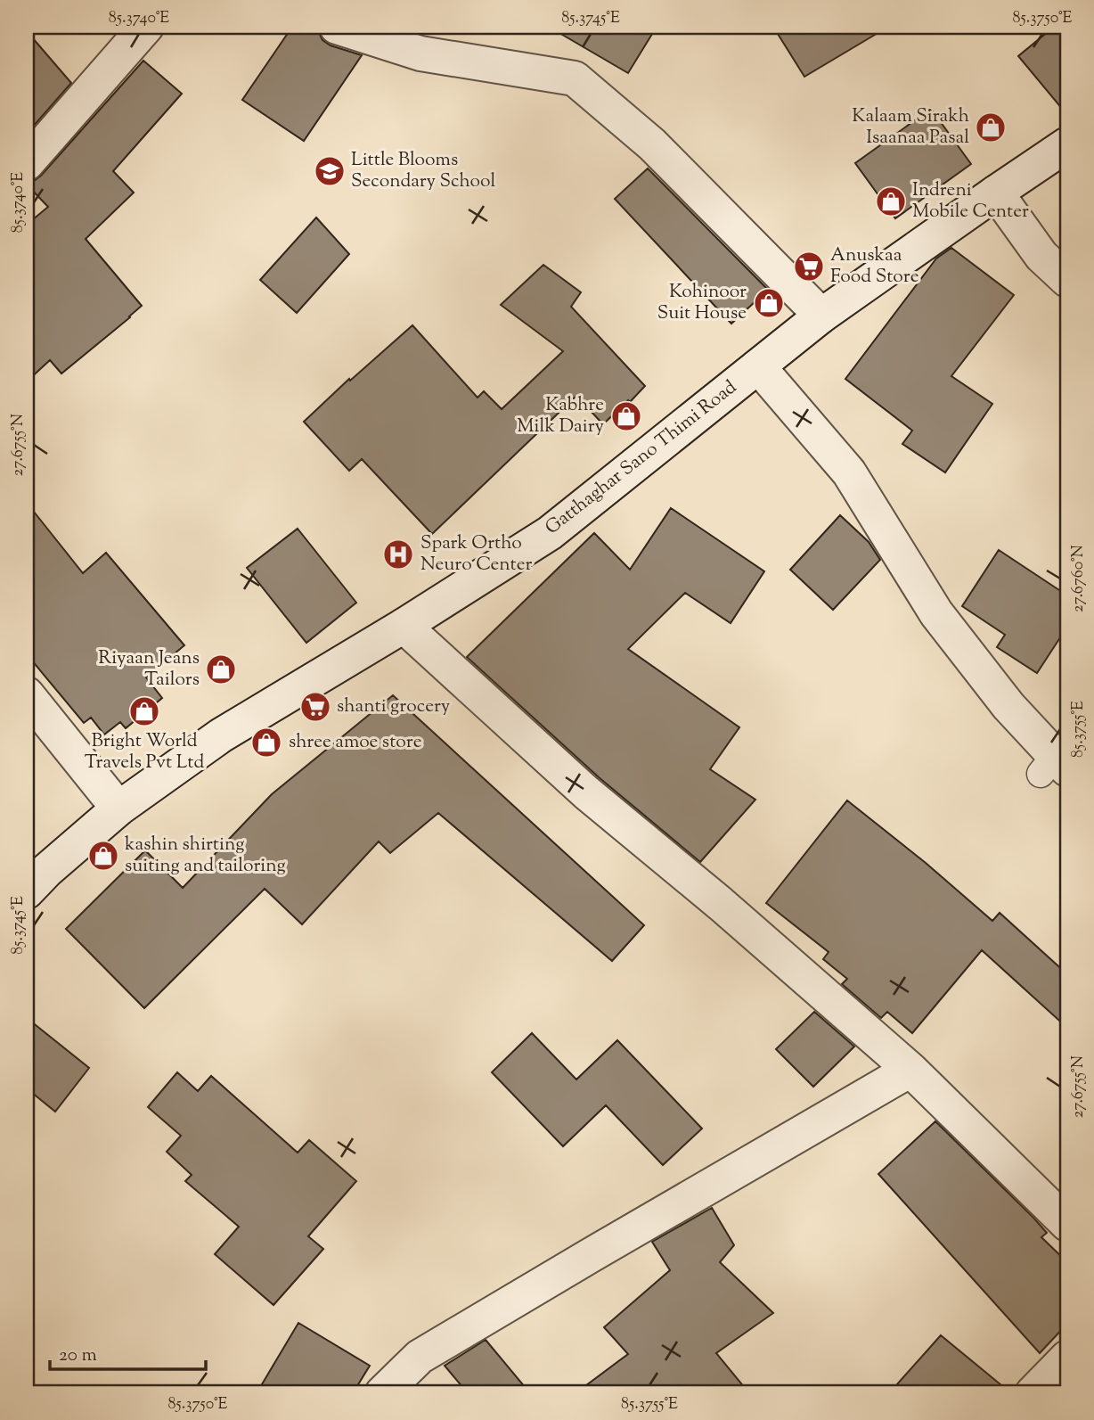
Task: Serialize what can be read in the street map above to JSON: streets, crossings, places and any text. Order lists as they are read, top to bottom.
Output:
{
  "streets": {
    "street": ["Gatthaghar Sano Thimi Road"]
  },
  "places": {
    "shop": [
      "Kalaam Sirakh Isaanaa Pasal",
      "Indreni Mobile Center",
      "Kohinoor Suit House",
      "Kabhre Milk Dairy",
      "Riyaan Jeans Tailors",
      "Bright World Travels Pvt Ltd",
      "shree amoe store",
      "kashin shirting suiting and tailoring"
    ],
    "school or university": ["Little Blooms Secondary School"],
    "supermarket": ["Anuskaa Food Store", "shanti grocery"],
    "hospital": ["Spark Ortho Neuro Center"]
  },
  "scale_bar": "20 m",
  "coordinates": [
    "85.3740°E",
    "85.3745°E",
    "85.3750°E",
    "27.6755°N",
    "27.6760°N",
    "85.3755°E"
  ]
}
